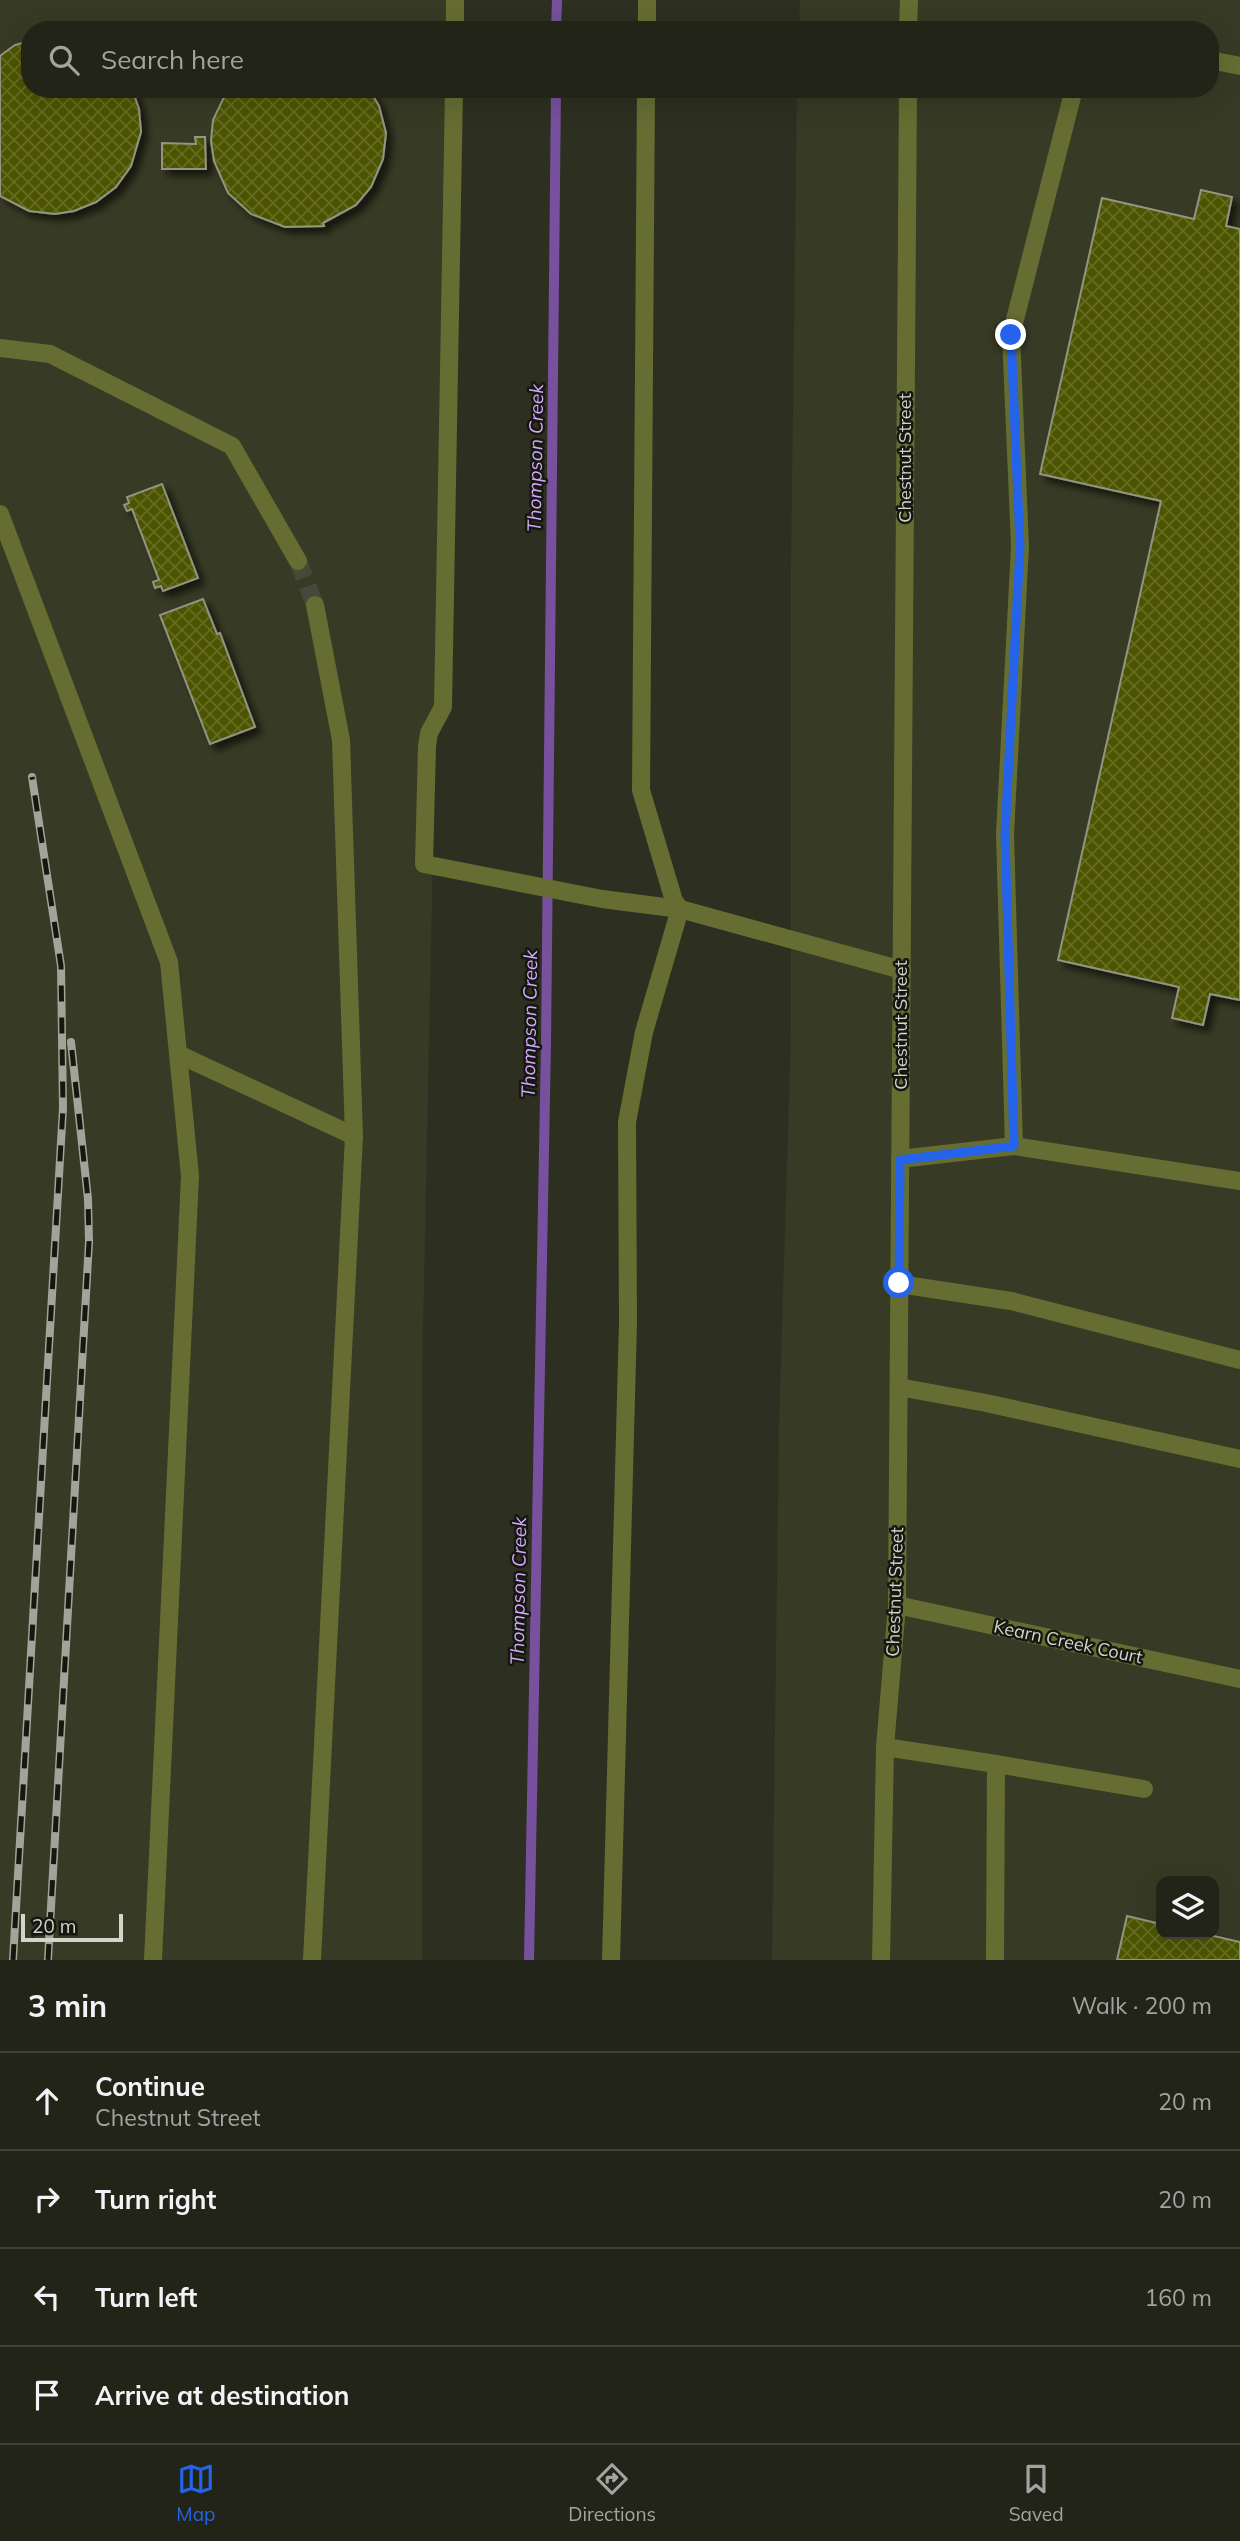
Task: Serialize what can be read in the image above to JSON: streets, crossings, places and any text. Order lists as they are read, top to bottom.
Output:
{
  "streets": {
    "street": ["Chestnut Street", "Kearn Creek Court"]
  },
  "crossings": [
    ["Chestnut Street", "Kearn Creek Court"]
  ],
  "water": ["Thompson Creek"],
  "scale_bar": "20 m",
  "page": {
    "search": "Search here",
    "scale": "20 m",
    "heading": ["3 min", "Walk · 200 m"],
    "list": [
      ["Continue", "Chestnut Street", "20 m"],
      ["Turn right", "20 m"],
      ["Turn left", "160 m"],
      "Arrive at destination"
    ],
    "nav": ["Map", "Directions", "Saved"]
  }
}
